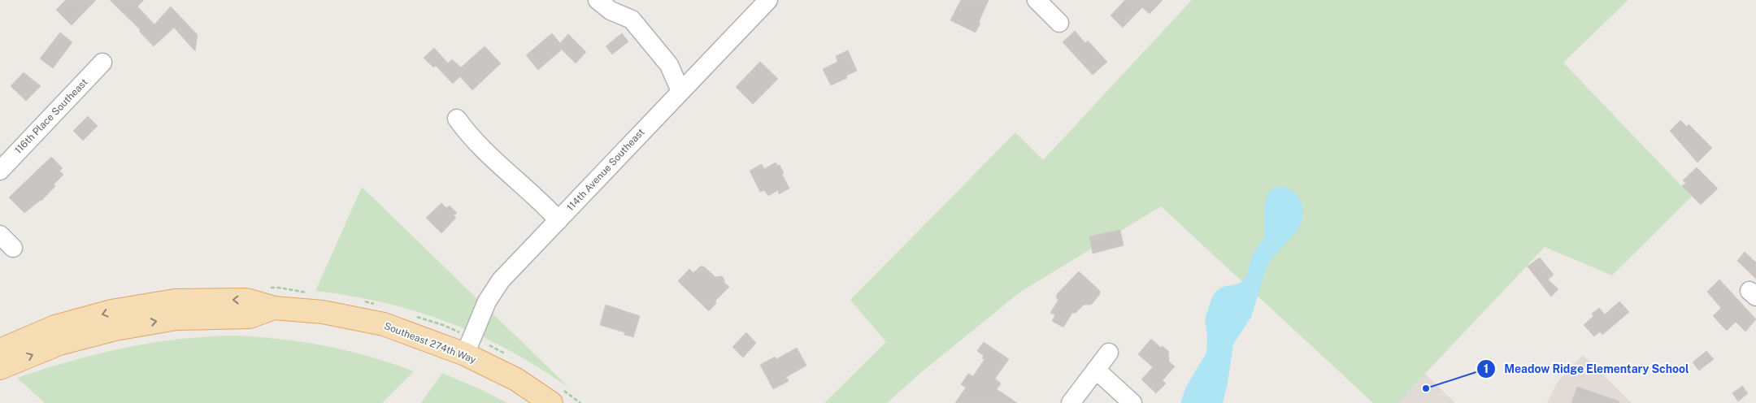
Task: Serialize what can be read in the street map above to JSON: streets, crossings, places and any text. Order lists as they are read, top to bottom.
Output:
{
  "streets": {
    "main road": ["Southeast 274th Way"],
    "street": ["116th Place Southeast", "114th Avenue Southeast"]
  },
  "crossings": [
    ["114th Avenue Southeast", "Southeast 274th Way"]
  ],
  "places": ["Meadow Ridge Elementary School"]
}
